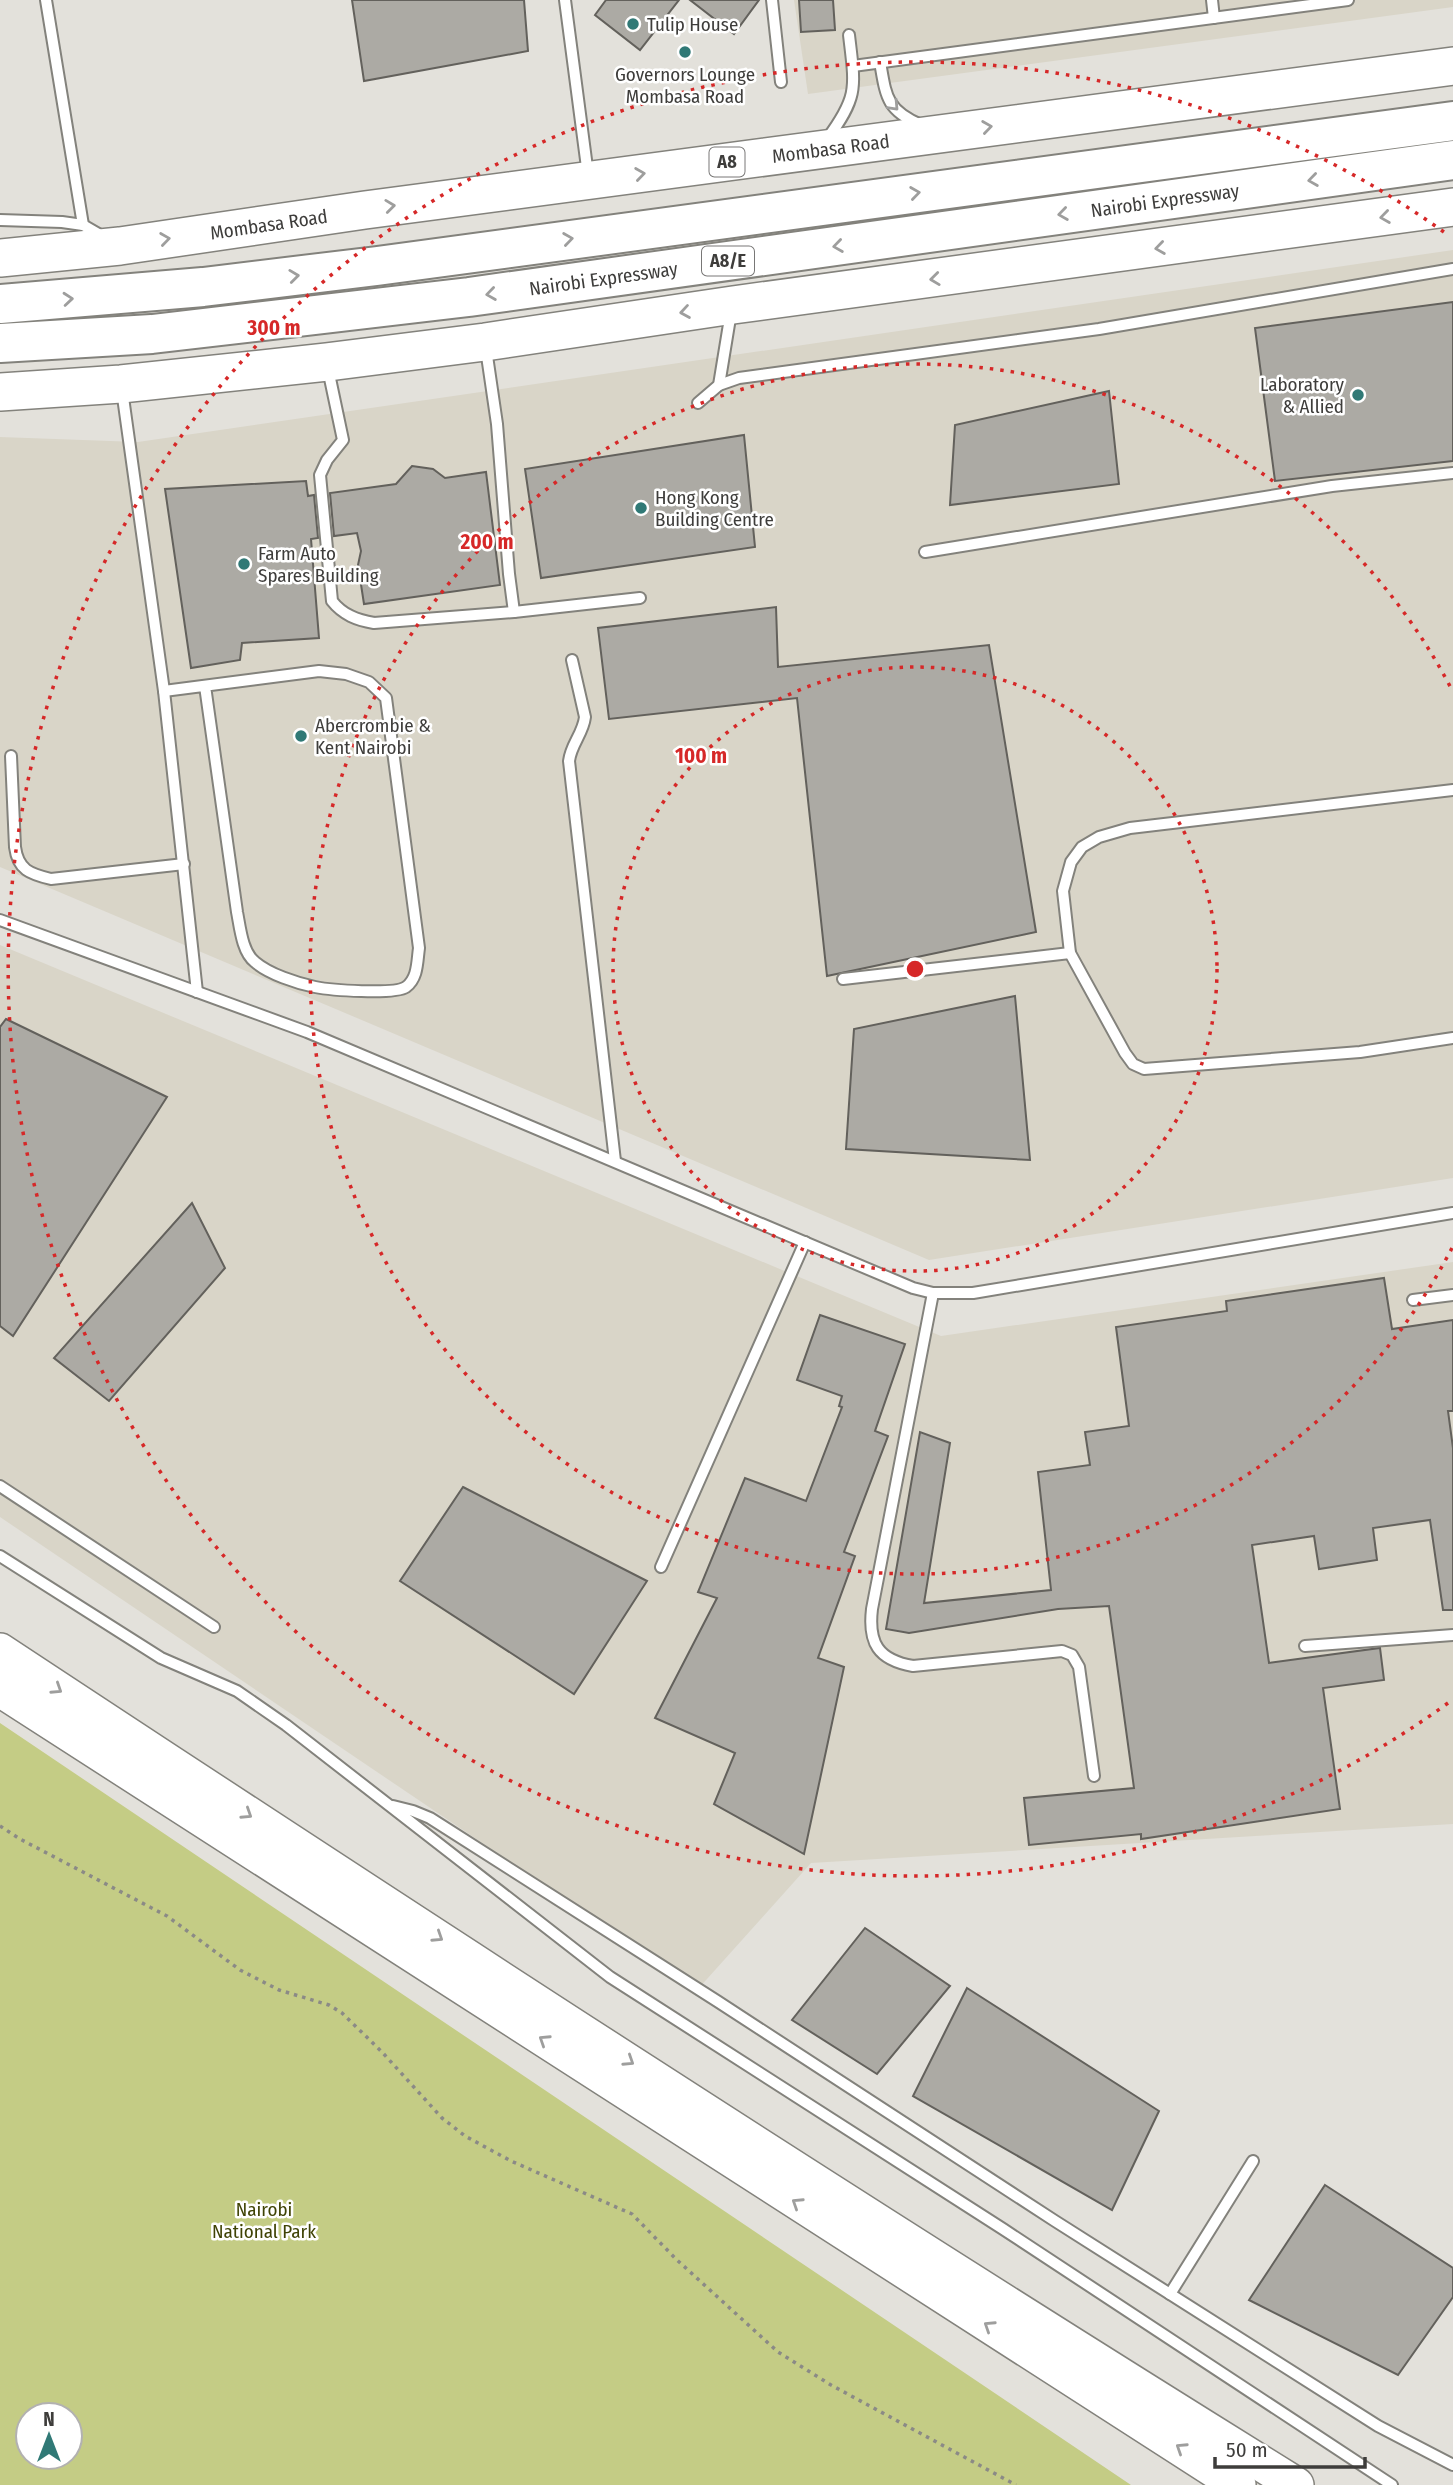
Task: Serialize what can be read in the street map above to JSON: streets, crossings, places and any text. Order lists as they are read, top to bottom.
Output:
{
  "streets": {
    "highway": [
      "Mombasa Road",
      "A8",
      "Nairobi Expressway",
      "A8/E"
    ]
  },
  "parks": ["Nairobi National Park"],
  "places": [
    "Tulip House",
    "Governors Lounge Mombasa Road",
    "Laboratory & Allied",
    "Hong Kong Building Centre",
    "Farm Auto Spares Building",
    "Abercrombie & Kent Nairobi"
  ],
  "scale_bar": "50 m",
  "north": "top",
  "rings": ["300 m", "200 m", "100 m"]
}
